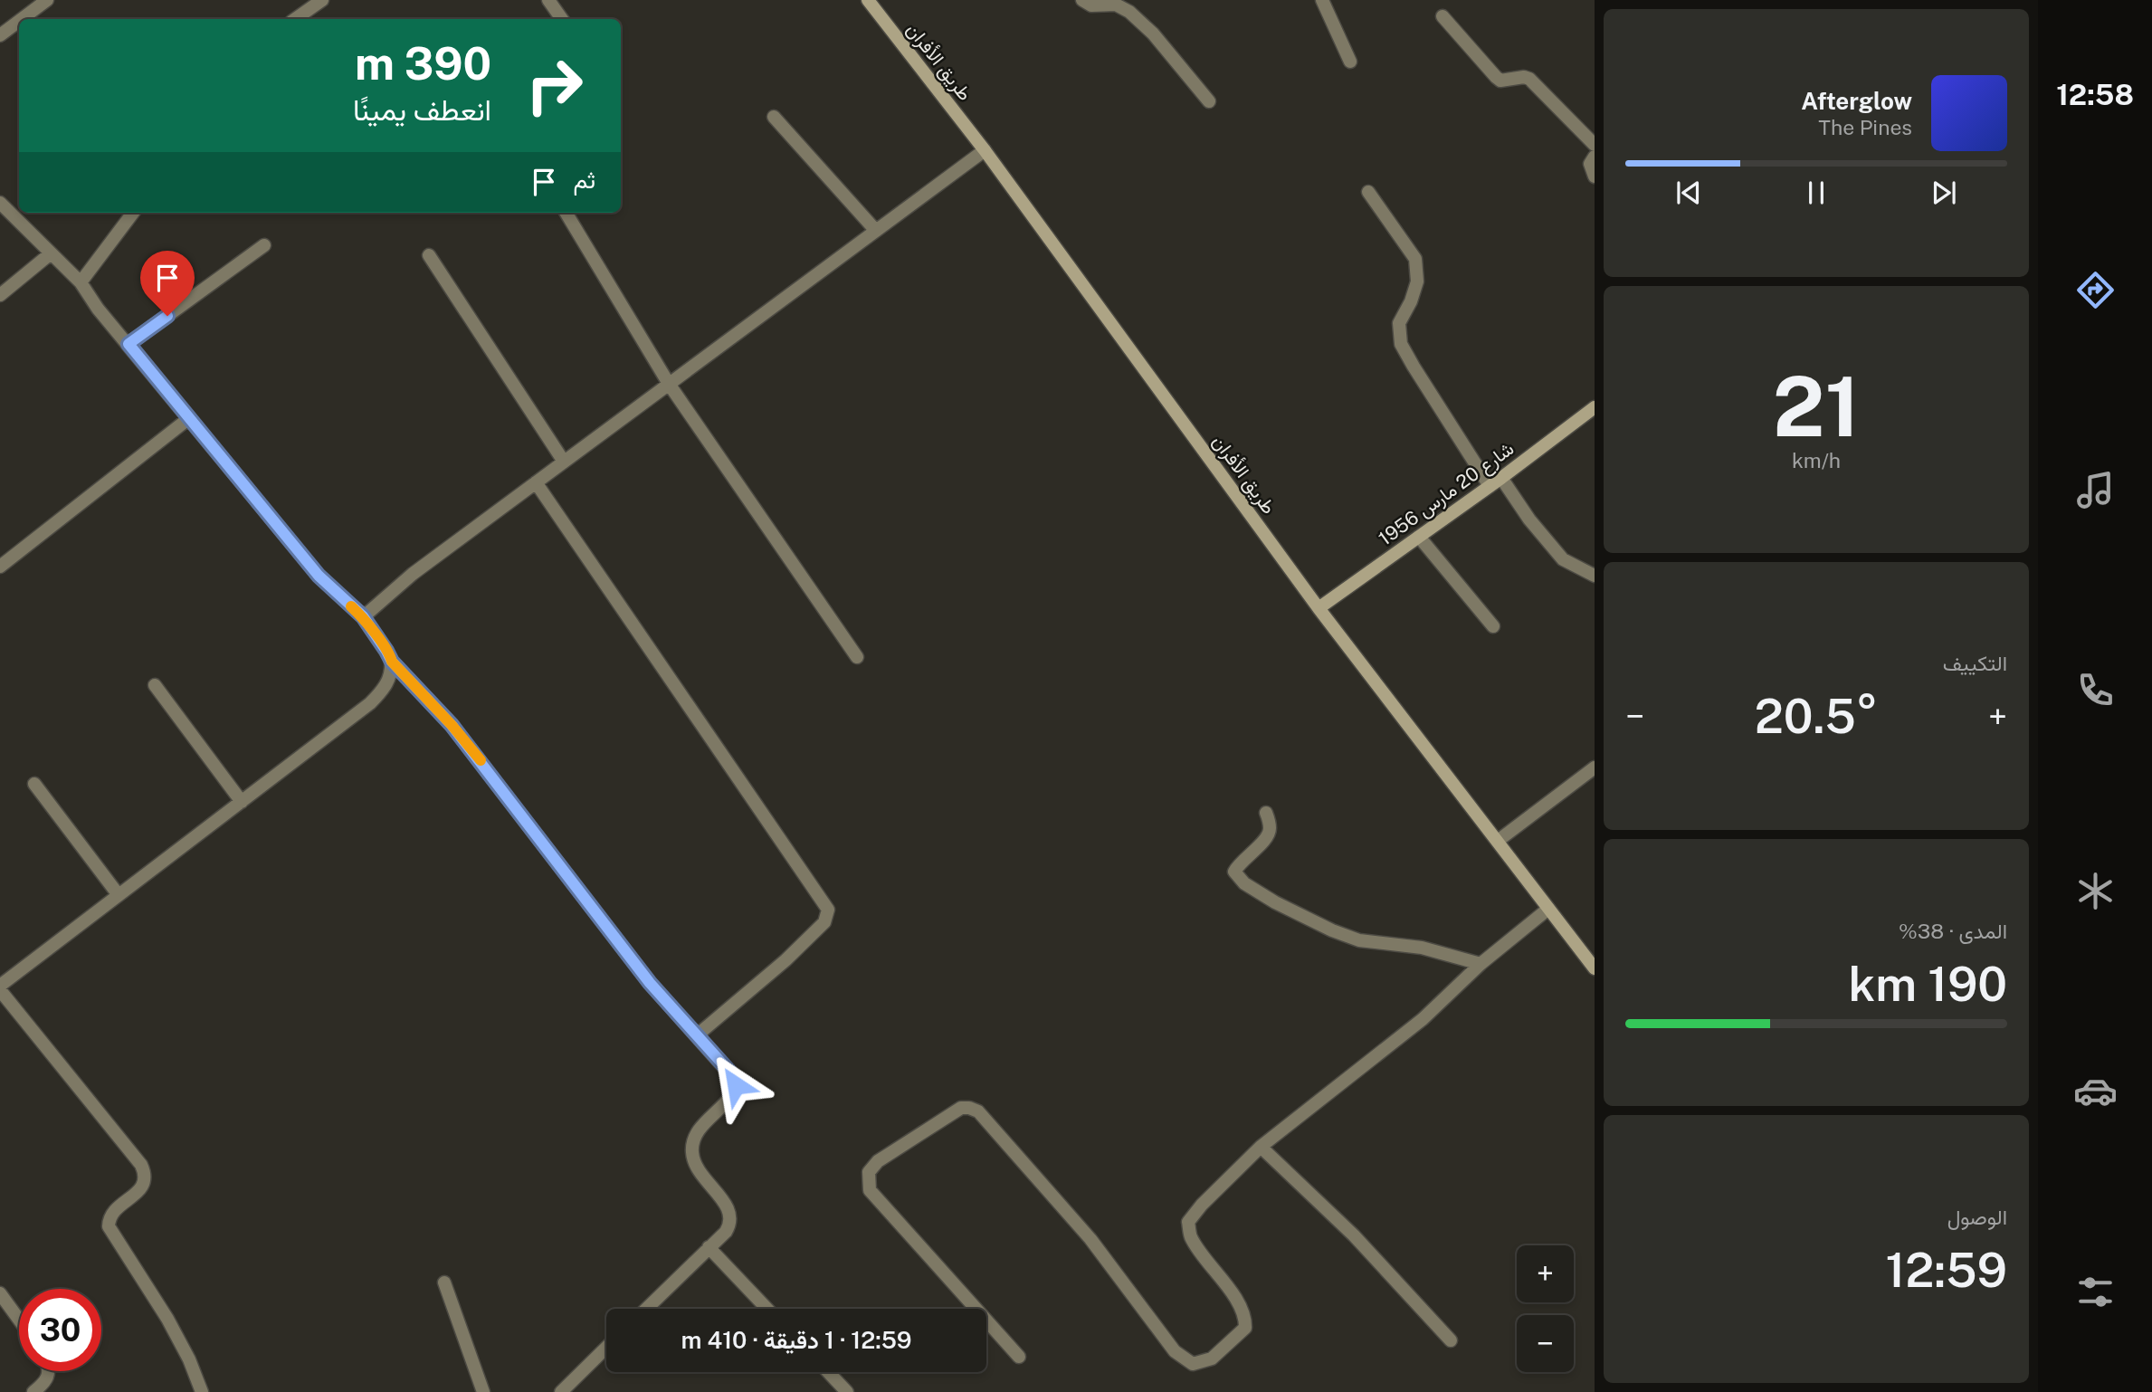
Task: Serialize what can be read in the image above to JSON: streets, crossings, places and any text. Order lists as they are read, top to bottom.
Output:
{
  "streets": {
    "main road": ["طريق الأفران", "شارع 20 مارس 1956"]
  },
  "crossings": [
    ["طريق الأفران", "شارع 20 مارس 1956"]
  ],
  "page": {
    "tabs": "12:58",
    "turn": ["390 m", "انعطف يمينًا"],
    "song": ["Afterglow", "The Pines"],
    "then": "ثم",
    "tile": [
      ["21", "km/h"],
      "التكييف",
      ["المدى · 38%", "190 km"],
      ["الوصول", "12:59"]
    ],
    "heat": ["−", "20.5°", "+"],
    "map_buttons": ["+", "−"],
    "limit": "30",
    "trip": "12:59 · 1 دقيقة · 410 m"
  }
}
